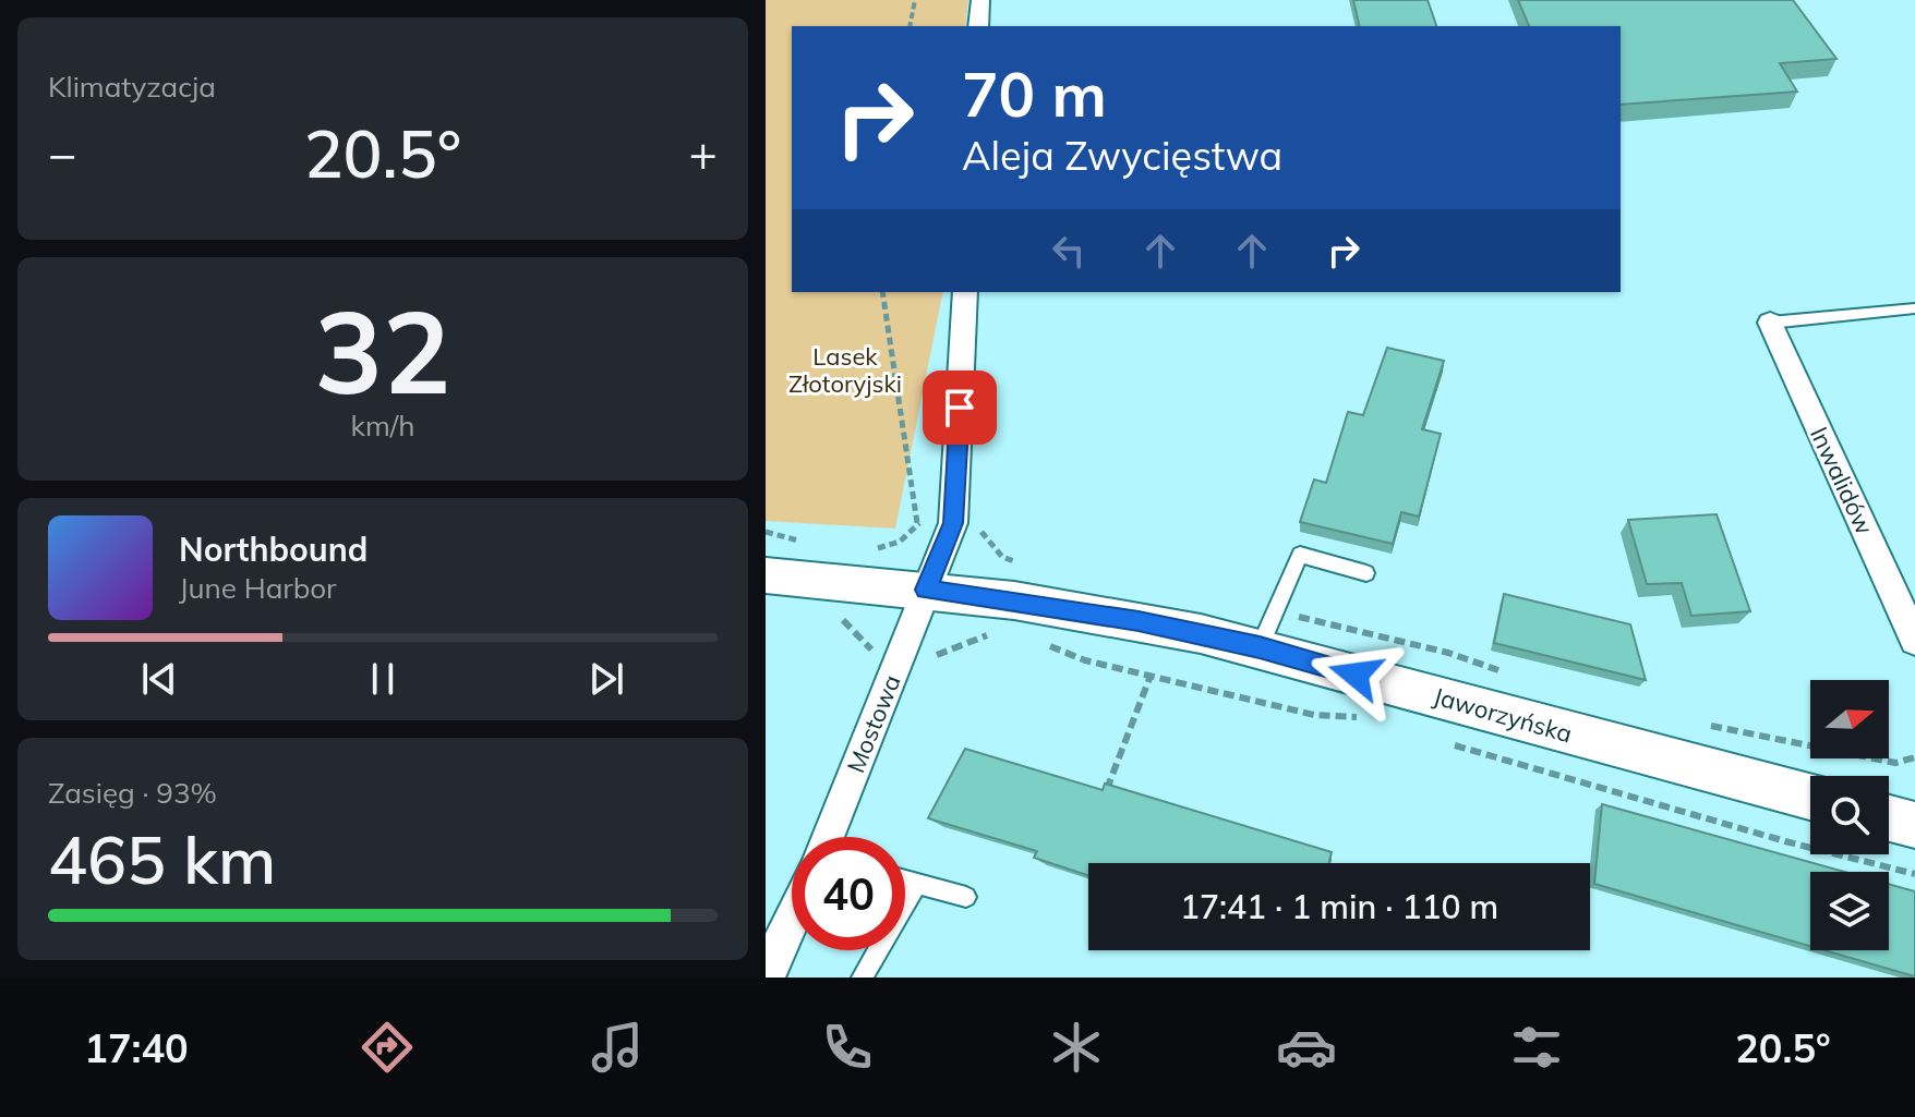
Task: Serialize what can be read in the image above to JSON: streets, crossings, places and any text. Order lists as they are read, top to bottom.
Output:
{
  "streets": {
    "street": ["Inwalidów", "Jaworzyńska", "Mostowa"]
  },
  "crossings": [
    ["Jaworzyńska", "Mostowa"]
  ],
  "parks": ["Lasek Złotoryjski"],
  "north": "right",
  "page": {
    "tile": [
      "Klimatyzacja",
      ["32", "km/h"],
      ["Zasięg · 93%", "465 km"]
    ],
    "turn": ["70 m", "Aleja Zwycięstwa"],
    "heat": ["−", "20.5°", "+"],
    "song": ["Northbound", "June Harbor"],
    "limit": "40",
    "trip": "17:41 · 1 min · 110 m",
    "tabs": ["17:40", "20.5°"]
  }
}
